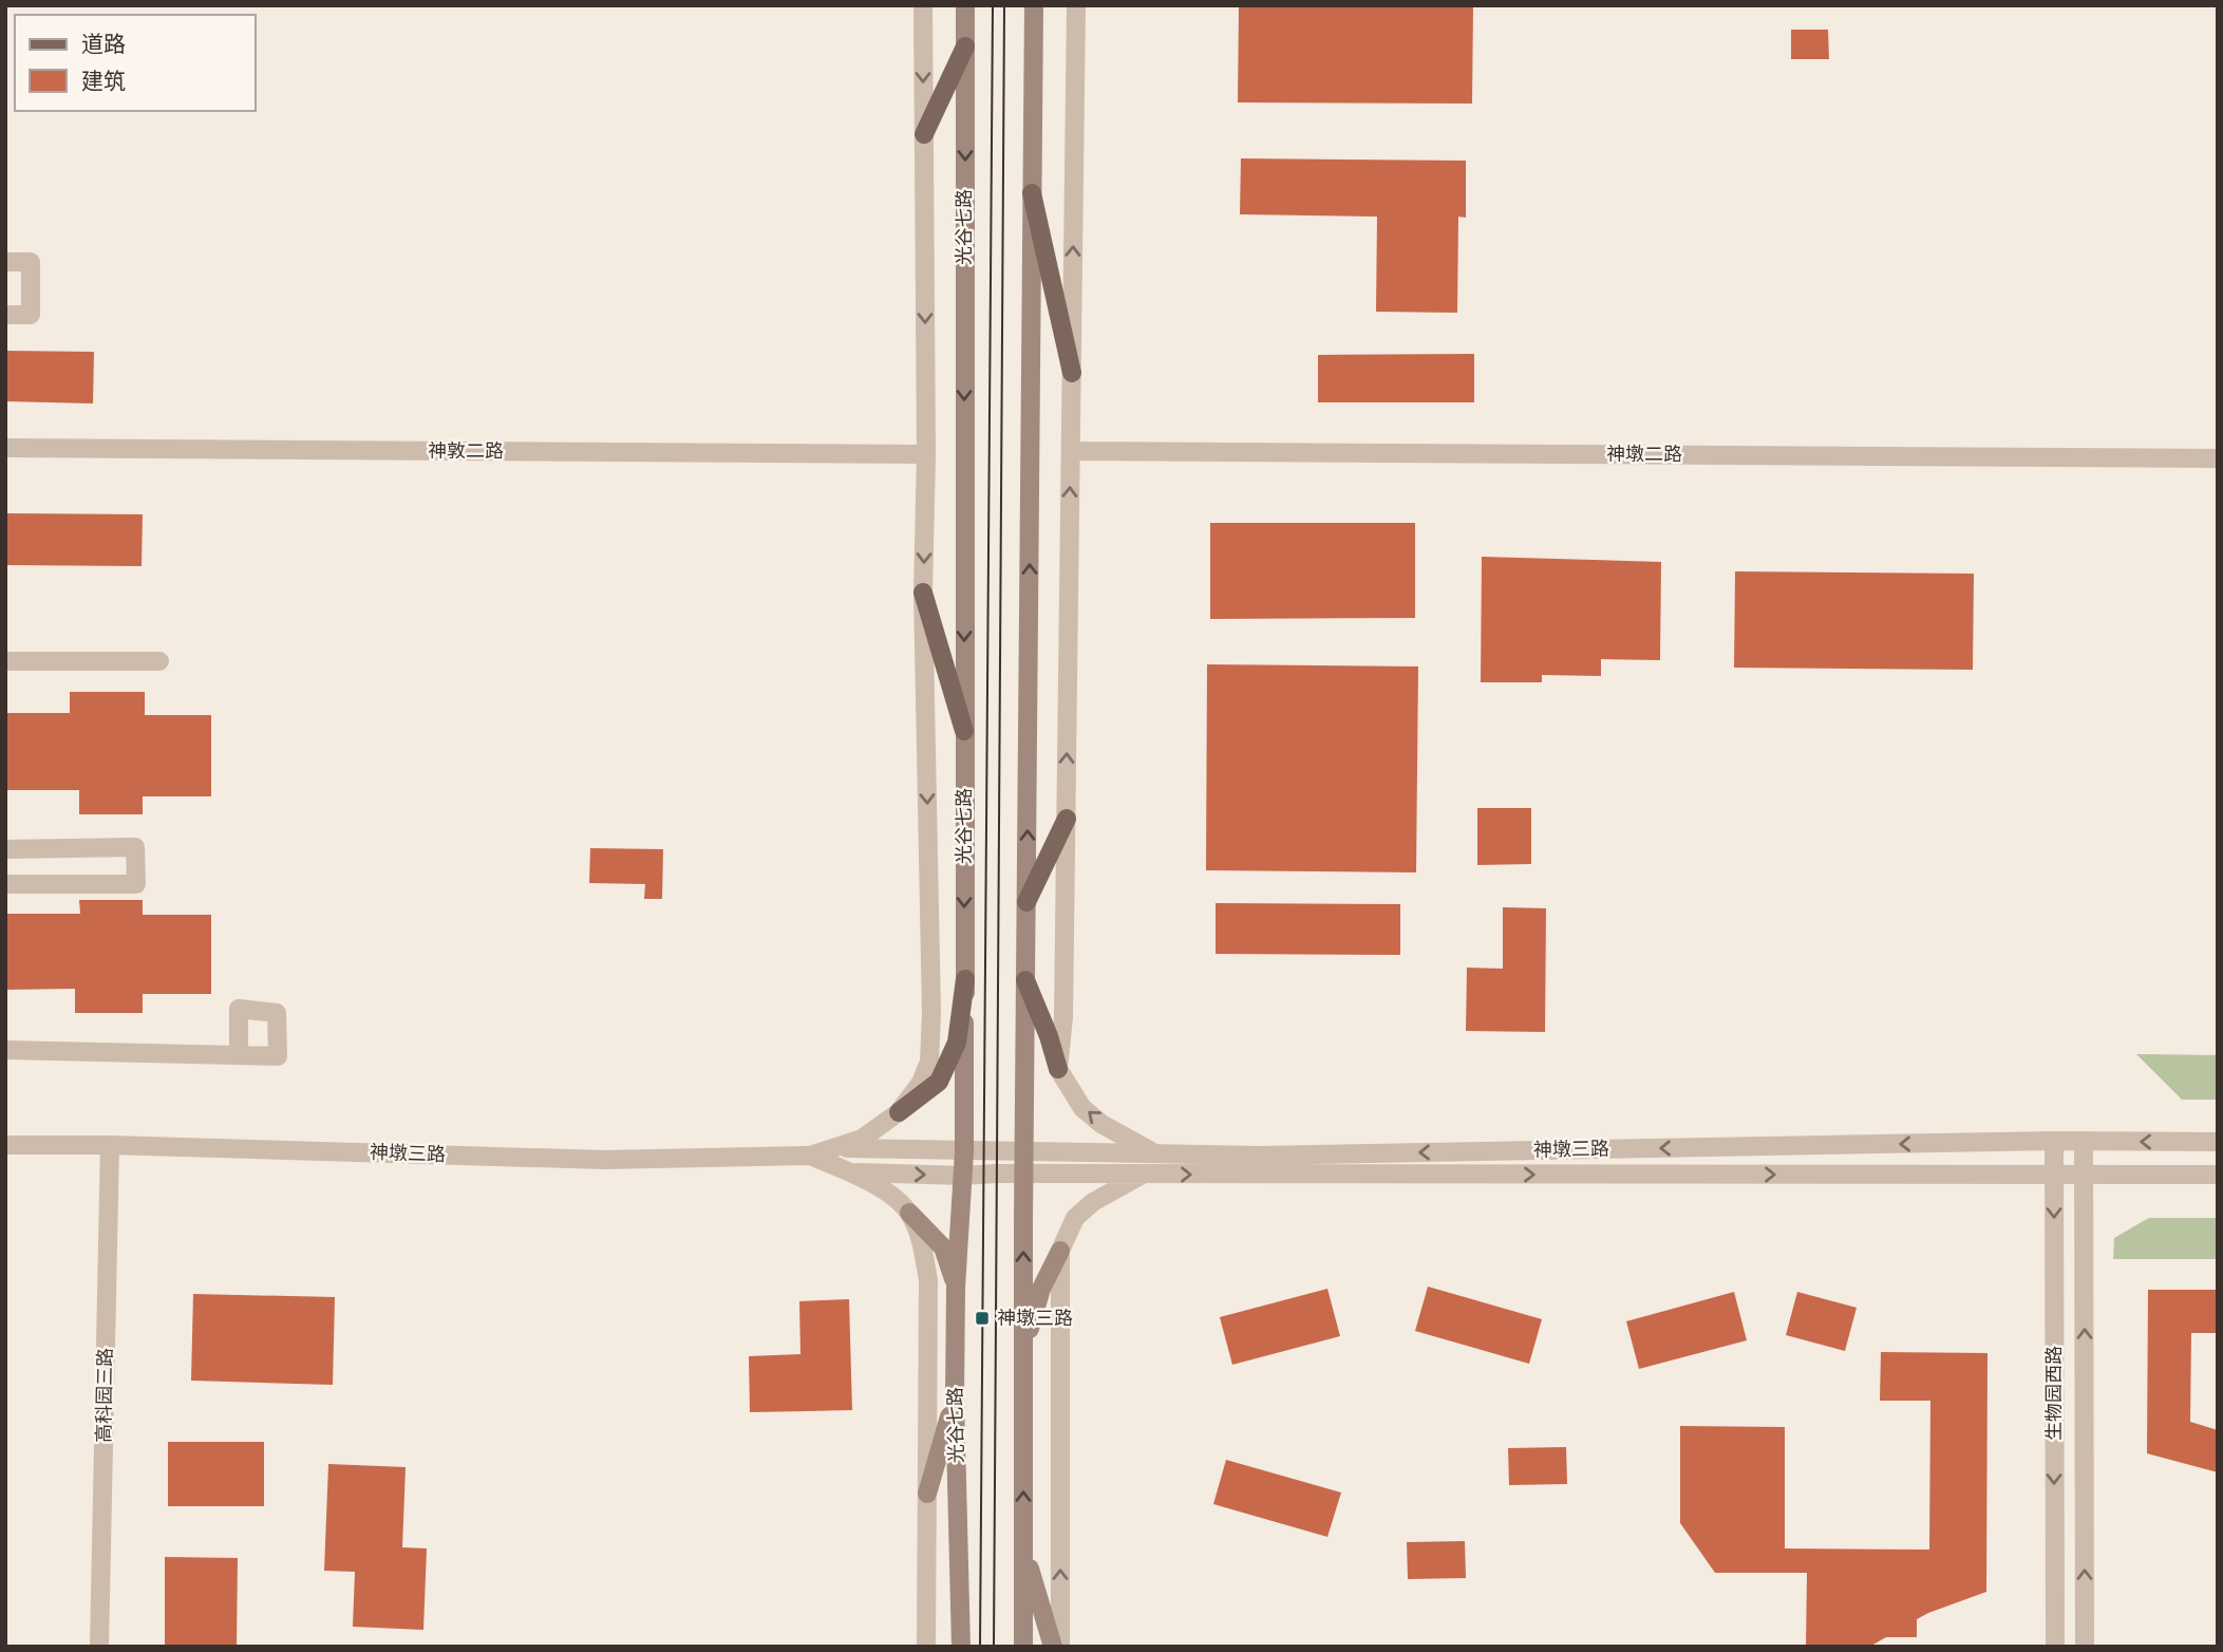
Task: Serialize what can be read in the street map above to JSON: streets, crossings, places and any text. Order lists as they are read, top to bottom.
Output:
{
  "streets": {
    "main road": ["光谷七路"],
    "street": [
      "神敦二路",
      "神墩二路",
      "神墩三路",
      "生物园西路",
      "高科园三路"
    ]
  },
  "crossings": [
    ["光谷七路", "神墩三路"],
    ["神墩三路", "生物园西路"],
    ["神墩三路", "高科园三路"]
  ],
  "places": {
    "transit": ["神墩三路"]
  },
  "legend": ["道路", "建筑"]
}
